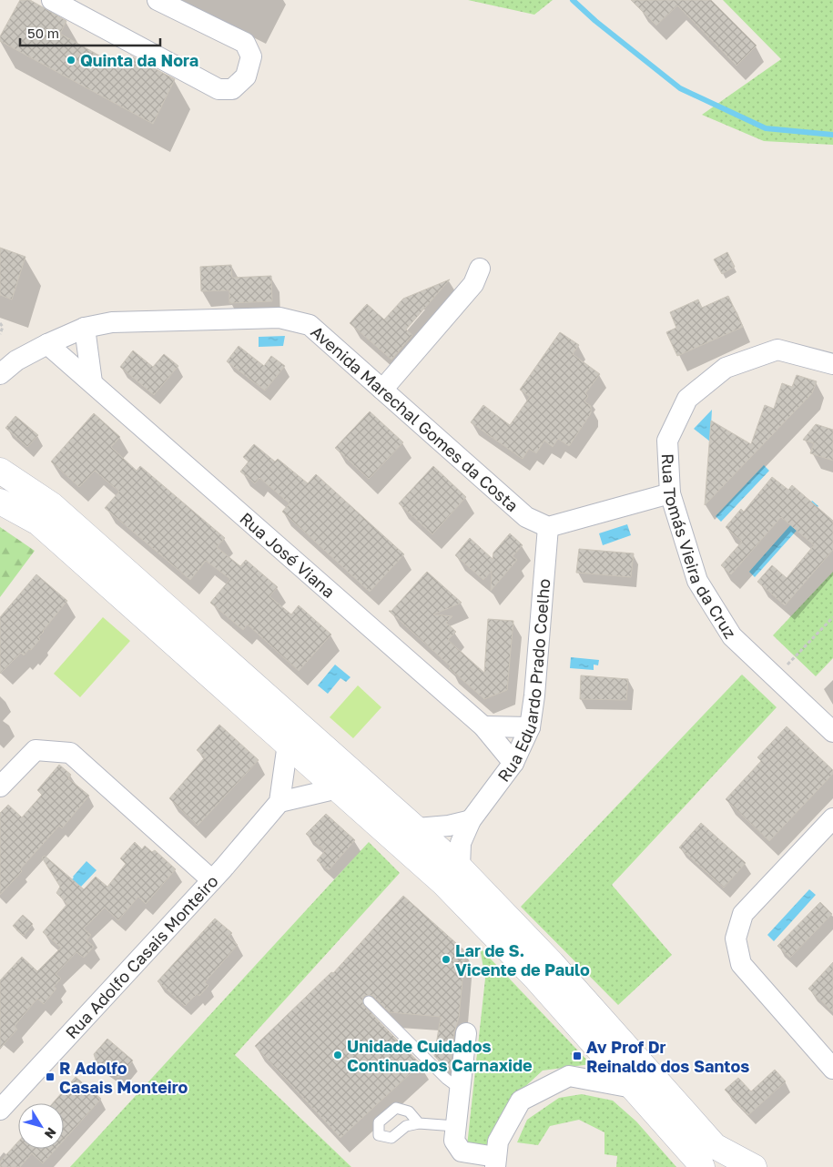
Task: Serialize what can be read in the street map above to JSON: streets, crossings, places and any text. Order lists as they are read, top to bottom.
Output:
{
  "streets": {
    "street": [
      "Avenida Marechal Gomes da Costa",
      "Rua Tomás Vieira da Cruz",
      "Rua José Viana",
      "Rua Eduardo Prado Coelho",
      "Rua Adolfo Casais Monteiro"
    ]
  },
  "crossings": [
    ["Avenida Marechal Gomes da Costa", "Rua José Viana"],
    ["Avenida Marechal Gomes da Costa", "Rua Eduardo Prado Coelho"],
    ["Rua José Viana", "Rua Eduardo Prado Coelho"]
  ],
  "places": {
    "other": ["Quinta da Nora", "Lar de S. Vicente de Paulo", "Unidade Cuidados Continuados Carnaxide"],
    "transit": ["Av Prof Dr Reinaldo dos Santos", "R Adolfo Casais Monteiro"]
  },
  "scale_bar": "50 m",
  "north": "bottom right"
}
